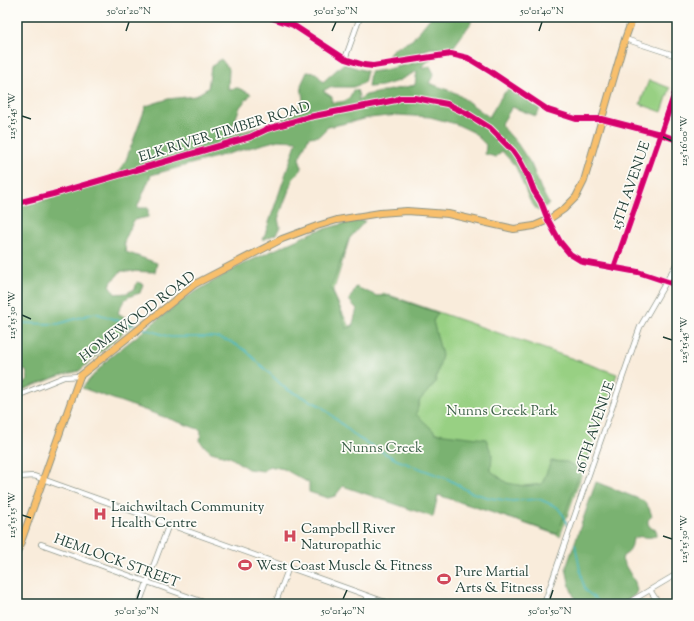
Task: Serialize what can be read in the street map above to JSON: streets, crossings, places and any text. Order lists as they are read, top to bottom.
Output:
{
  "streets": {
    "main road": ["HOMEWOOD ROAD"],
    "street": ["15TH AVENUE", "16TH AVENUE", "HEMLOCK STREET"],
    "cycle path": ["ELK RIVER TIMBER ROAD"]
  },
  "parks": ["Nunns Creek Park", "Nunns Creek"],
  "places": {
    "hospital": ["Laichwiltach Community Health Centre", "Campbell River Naturopathic"],
    "sports": ["West Coast Muscle & Fitness", "Pure Martial Arts & Fitness"]
  },
  "coordinates": [
    "50°01'20\"N",
    "50°01'30\"N",
    "50°01'40\"N",
    "125°15'45\"W",
    "125°16'00\"W",
    "125°15'30\"W",
    "125°15'15\"W",
    "50°01'50\"N"
  ]
}
